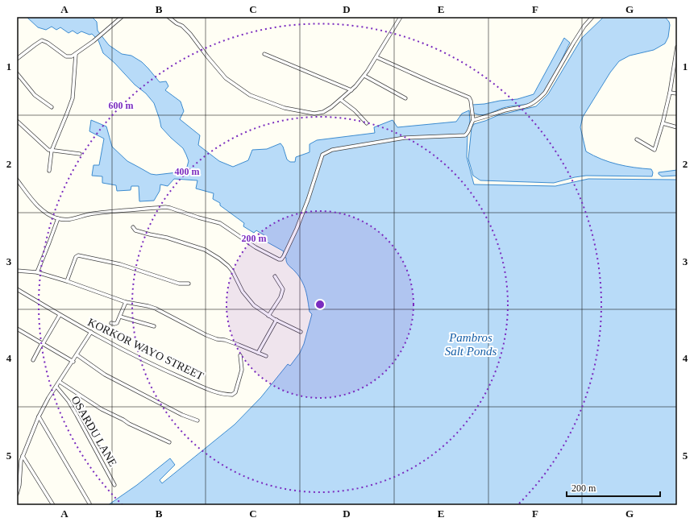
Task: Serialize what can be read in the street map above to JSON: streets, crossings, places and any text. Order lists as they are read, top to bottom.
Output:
{
  "streets": {
    "street": ["KORKOR WAYO STREET", "OSARDU LANE"]
  },
  "water": ["Pambros Salt Ponds"],
  "scale_bar": "200 m",
  "grid": {
    "columns": [
      "A",
      "B",
      "C",
      "D",
      "E",
      "F",
      "G"
    ],
    "rows": [
      "1",
      "2",
      "3",
      "4",
      "5"
    ]
  },
  "rings": ["600 m", "400 m", "200 m"]
}
